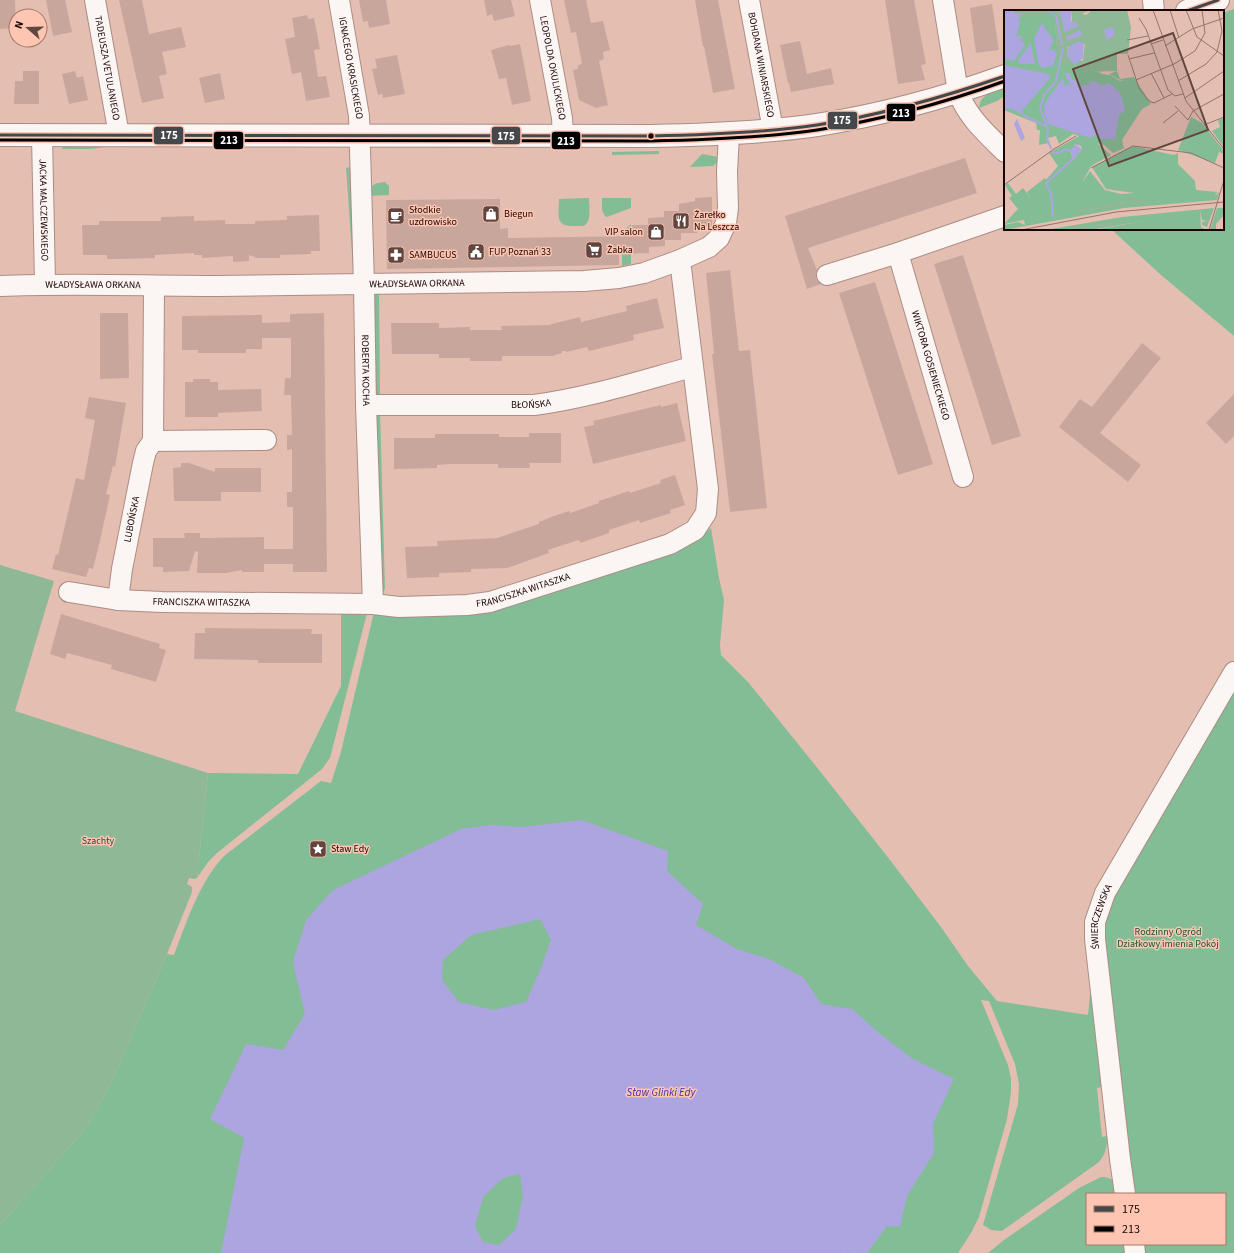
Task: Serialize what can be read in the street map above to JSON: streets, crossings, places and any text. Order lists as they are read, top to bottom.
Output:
{
  "streets": {
    "street": [
      "BOHDANA WINIARSKIEGO",
      "TADEUSZA VETULANIEGO",
      "IGNACEGO KRASICKIEGO",
      "LEOPOLDA OKULICKIEGO",
      "JACKA MALCZEWSKIEGO",
      "WŁADYSŁAWA ORKANA",
      "WIKTORA GOSIENIECKIEGO",
      "ROBERTA KOCHA",
      "BŁOŃSKA",
      "LUBOŃSKA",
      "FRANCISZKA WITASZKA",
      "ŚWIERCZEWSKA"
    ]
  },
  "crossings": [
    ["IGNACEGO KRASICKIEGO", "ROBERTA KOCHA"],
    ["JACKA MALCZEWSKIEGO", "WŁADYSŁAWA ORKANA"],
    ["WŁADYSŁAWA ORKANA", "ROBERTA KOCHA"],
    ["WŁADYSŁAWA ORKANA", "LUBOŃSKA"],
    ["WŁADYSŁAWA ORKANA", "FRANCISZKA WITASZKA"],
    ["ROBERTA KOCHA", "BŁOŃSKA"],
    ["ROBERTA KOCHA", "FRANCISZKA WITASZKA"],
    ["BŁOŃSKA", "FRANCISZKA WITASZKA"],
    ["LUBOŃSKA", "FRANCISZKA WITASZKA"]
  ],
  "water": ["Staw Glinki Edy"],
  "parks": ["Szachty", "Rodzinny Ogród Działkowy imienia Pokój"],
  "places": {
    "shop": ["Biegun", "VIP salon"],
    "cafe": ["Słodkie uzdrowisko"],
    "restaurant": ["Żarełko Na Leszcza"],
    "supermarket": ["Żabka"],
    "public building": ["FUP Poznań 33"],
    "pharmacy": ["SAMBUCUS"],
    "place": ["Staw Edy"]
  },
  "lines": ["transit line 175", "transit line 213"],
  "legend": ["175", "213"],
  "north": "left"
}
